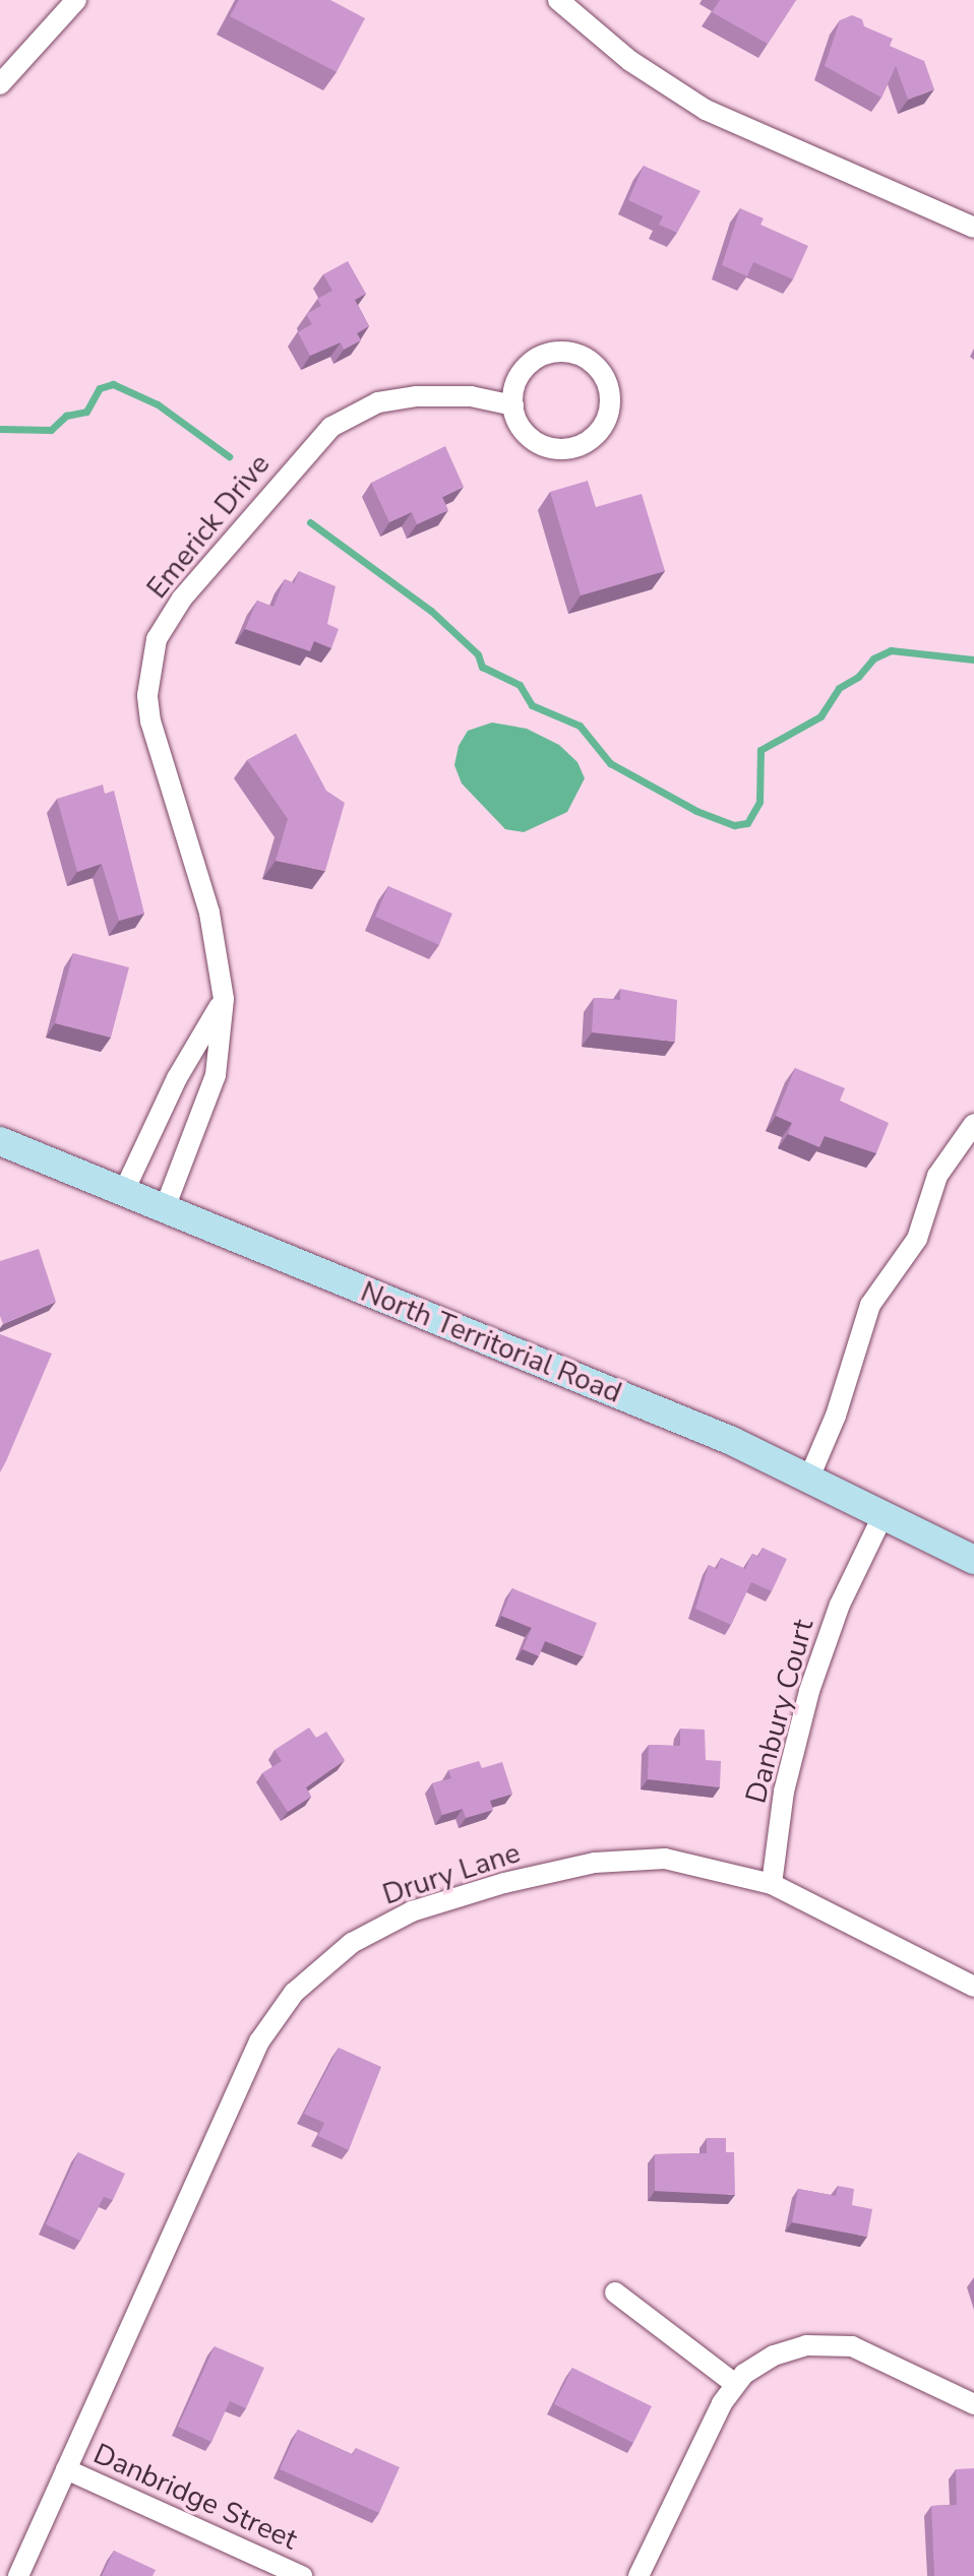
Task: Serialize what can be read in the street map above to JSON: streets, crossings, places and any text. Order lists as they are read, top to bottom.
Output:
{
  "streets": {
    "main road": ["North Territorial Road"],
    "street": [
      "Emerick Drive",
      "Danbury Court",
      "Drury Lane",
      "Danbridge Street"
    ]
  },
  "crossings": [
    ["Emerick Drive", "North Territorial Road"],
    ["North Territorial Road", "Danbury Court"],
    ["Danbury Court", "Drury Lane"],
    ["Drury Lane", "Danbridge Street"]
  ]
}
